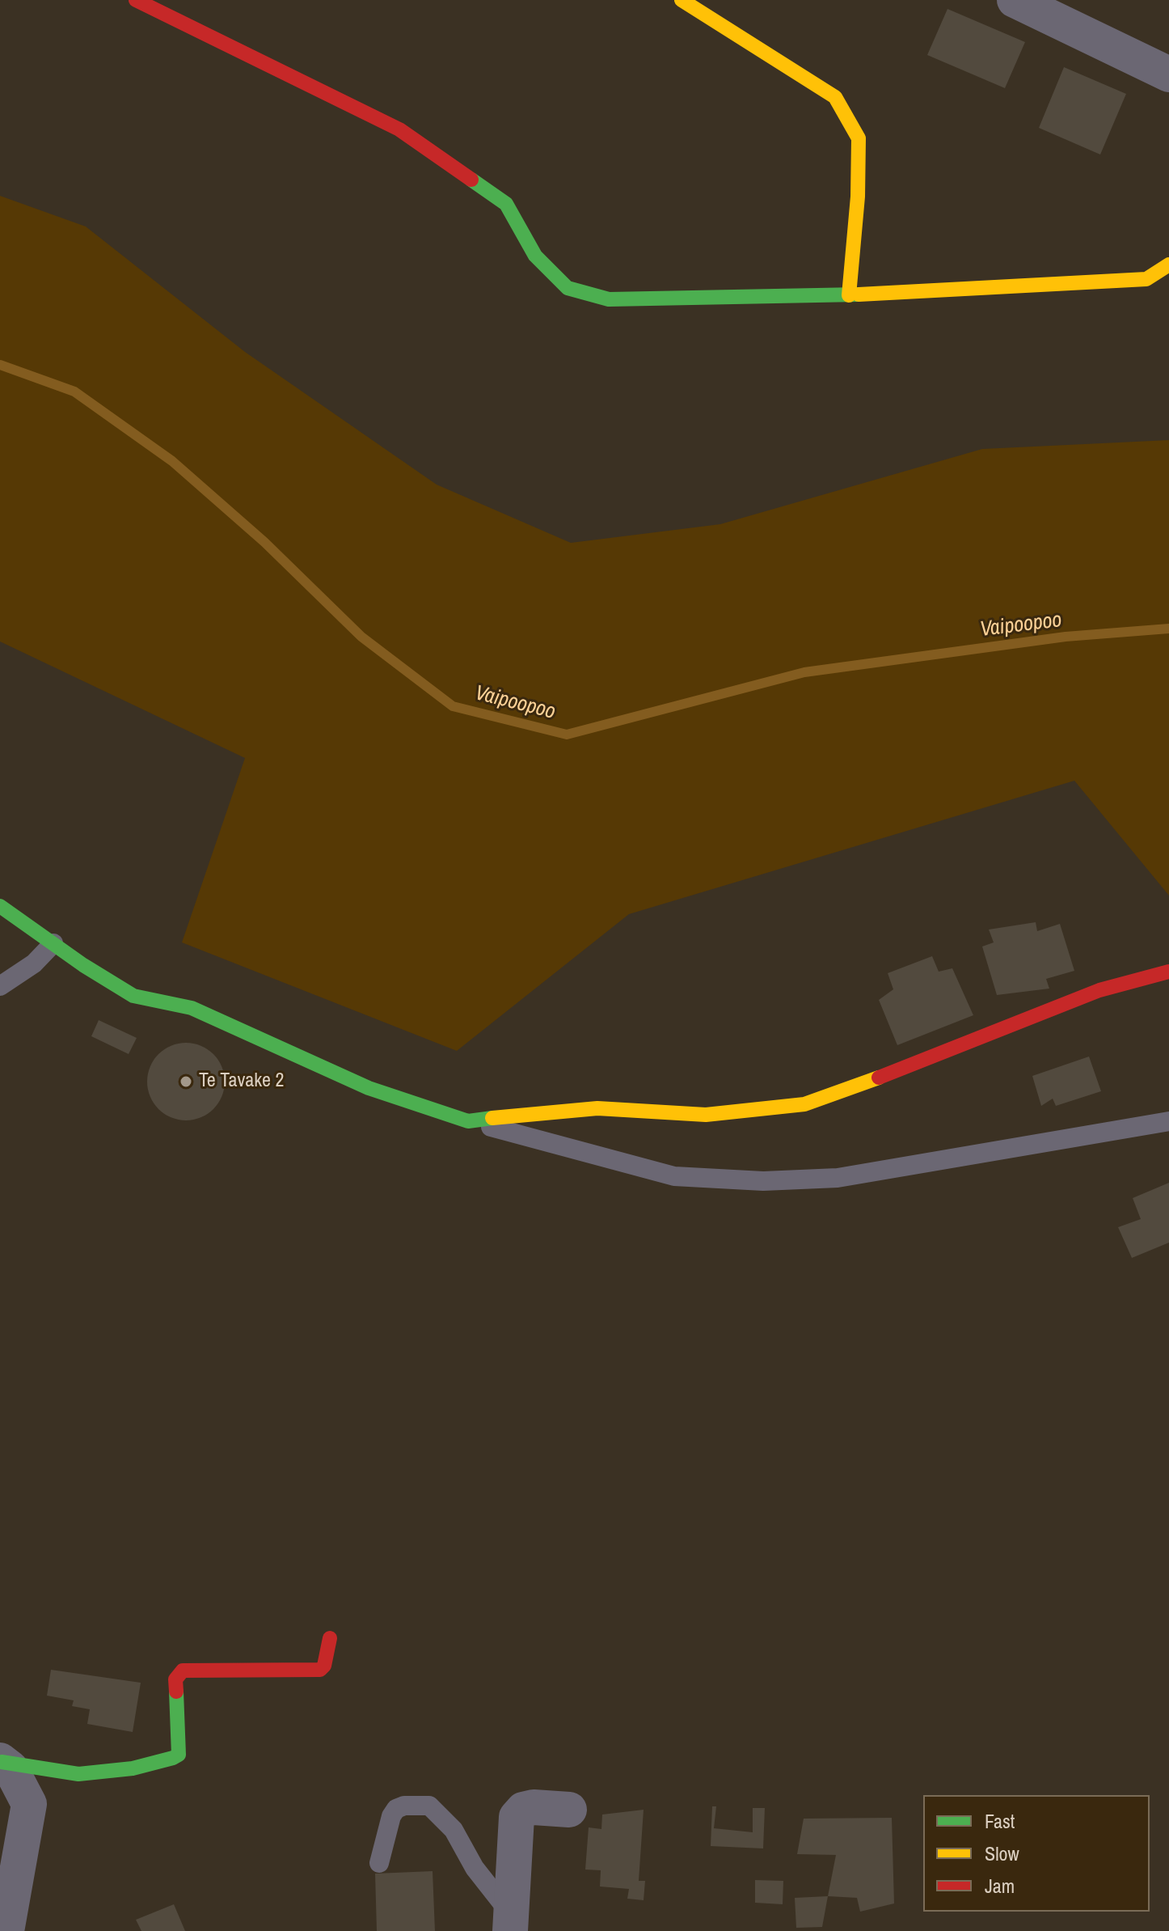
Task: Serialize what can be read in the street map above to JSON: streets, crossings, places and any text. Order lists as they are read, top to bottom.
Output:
{
  "water": ["Vaipoopoo"],
  "places": ["Te Tavake 2"],
  "legend": ["Fast", "Slow", "Jam"]
}
